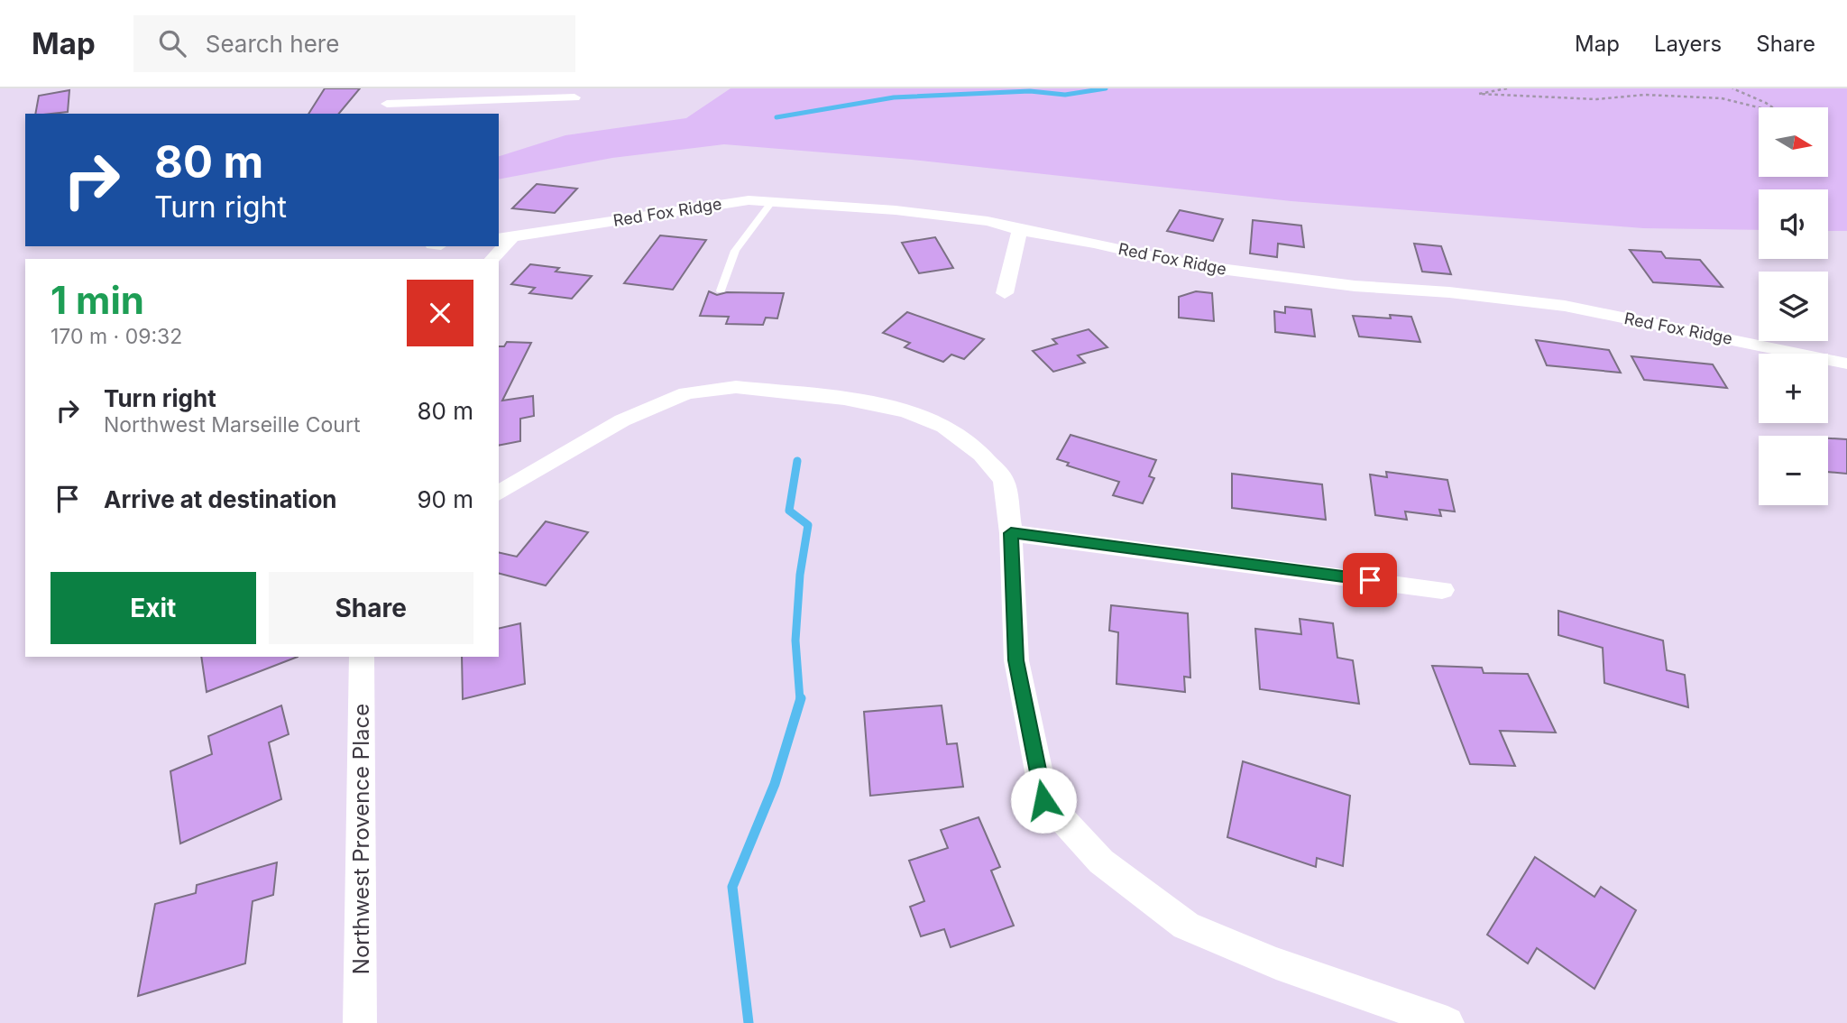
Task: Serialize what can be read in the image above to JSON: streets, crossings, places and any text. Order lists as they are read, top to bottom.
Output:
{
  "streets": {
    "street": ["Red Fox Ridge", "Northwest Provence Place"]
  },
  "north": "right",
  "page": {
    "header": "Map",
    "search": "Search here",
    "nav": ["Map", "Layers", "Share"],
    "map_buttons": ["+", "−"],
    "turn": ["80 m", "Turn right"],
    "heading": ["1 min", "170 m · 09:32"],
    "list": [
      {
        "name": "Turn right",
        "note": "Northwest Marseille Court",
        "value": "80 m"
      },
      {
        "name": "Arrive at destination",
        "value": "90 m"
      }
    ],
    "buttons": ["Exit", "Share"]
  }
}
